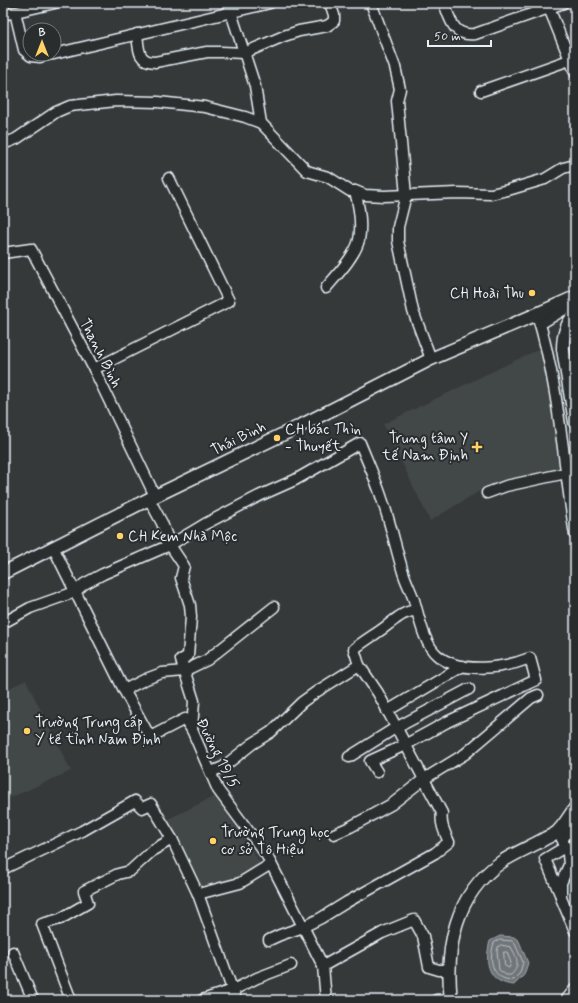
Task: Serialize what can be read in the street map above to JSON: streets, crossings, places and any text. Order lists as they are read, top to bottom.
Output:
{
  "streets": {
    "main road": ["Thái Bình"],
    "street": ["Thanh Bình", "Đường 19/5"]
  },
  "crossings": [
    ["Thanh Bình", "Thái Bình"],
    ["Thái Bình", "Đường 19/5"]
  ],
  "places": {
    "other": [
      "CH Hoài Thu",
      "CH bác Thìn - Thuyết",
      "CH Kem Nhà Mộc",
      "Trường Trung cấp Y tế tỉnh Nam Định",
      "Trường Trung học cơ sở Tô Hiệu"
    ],
    "health": ["Trung tâm Y tế Nam Định"]
  },
  "scale_bar": "50 m",
  "north": "top"
}
